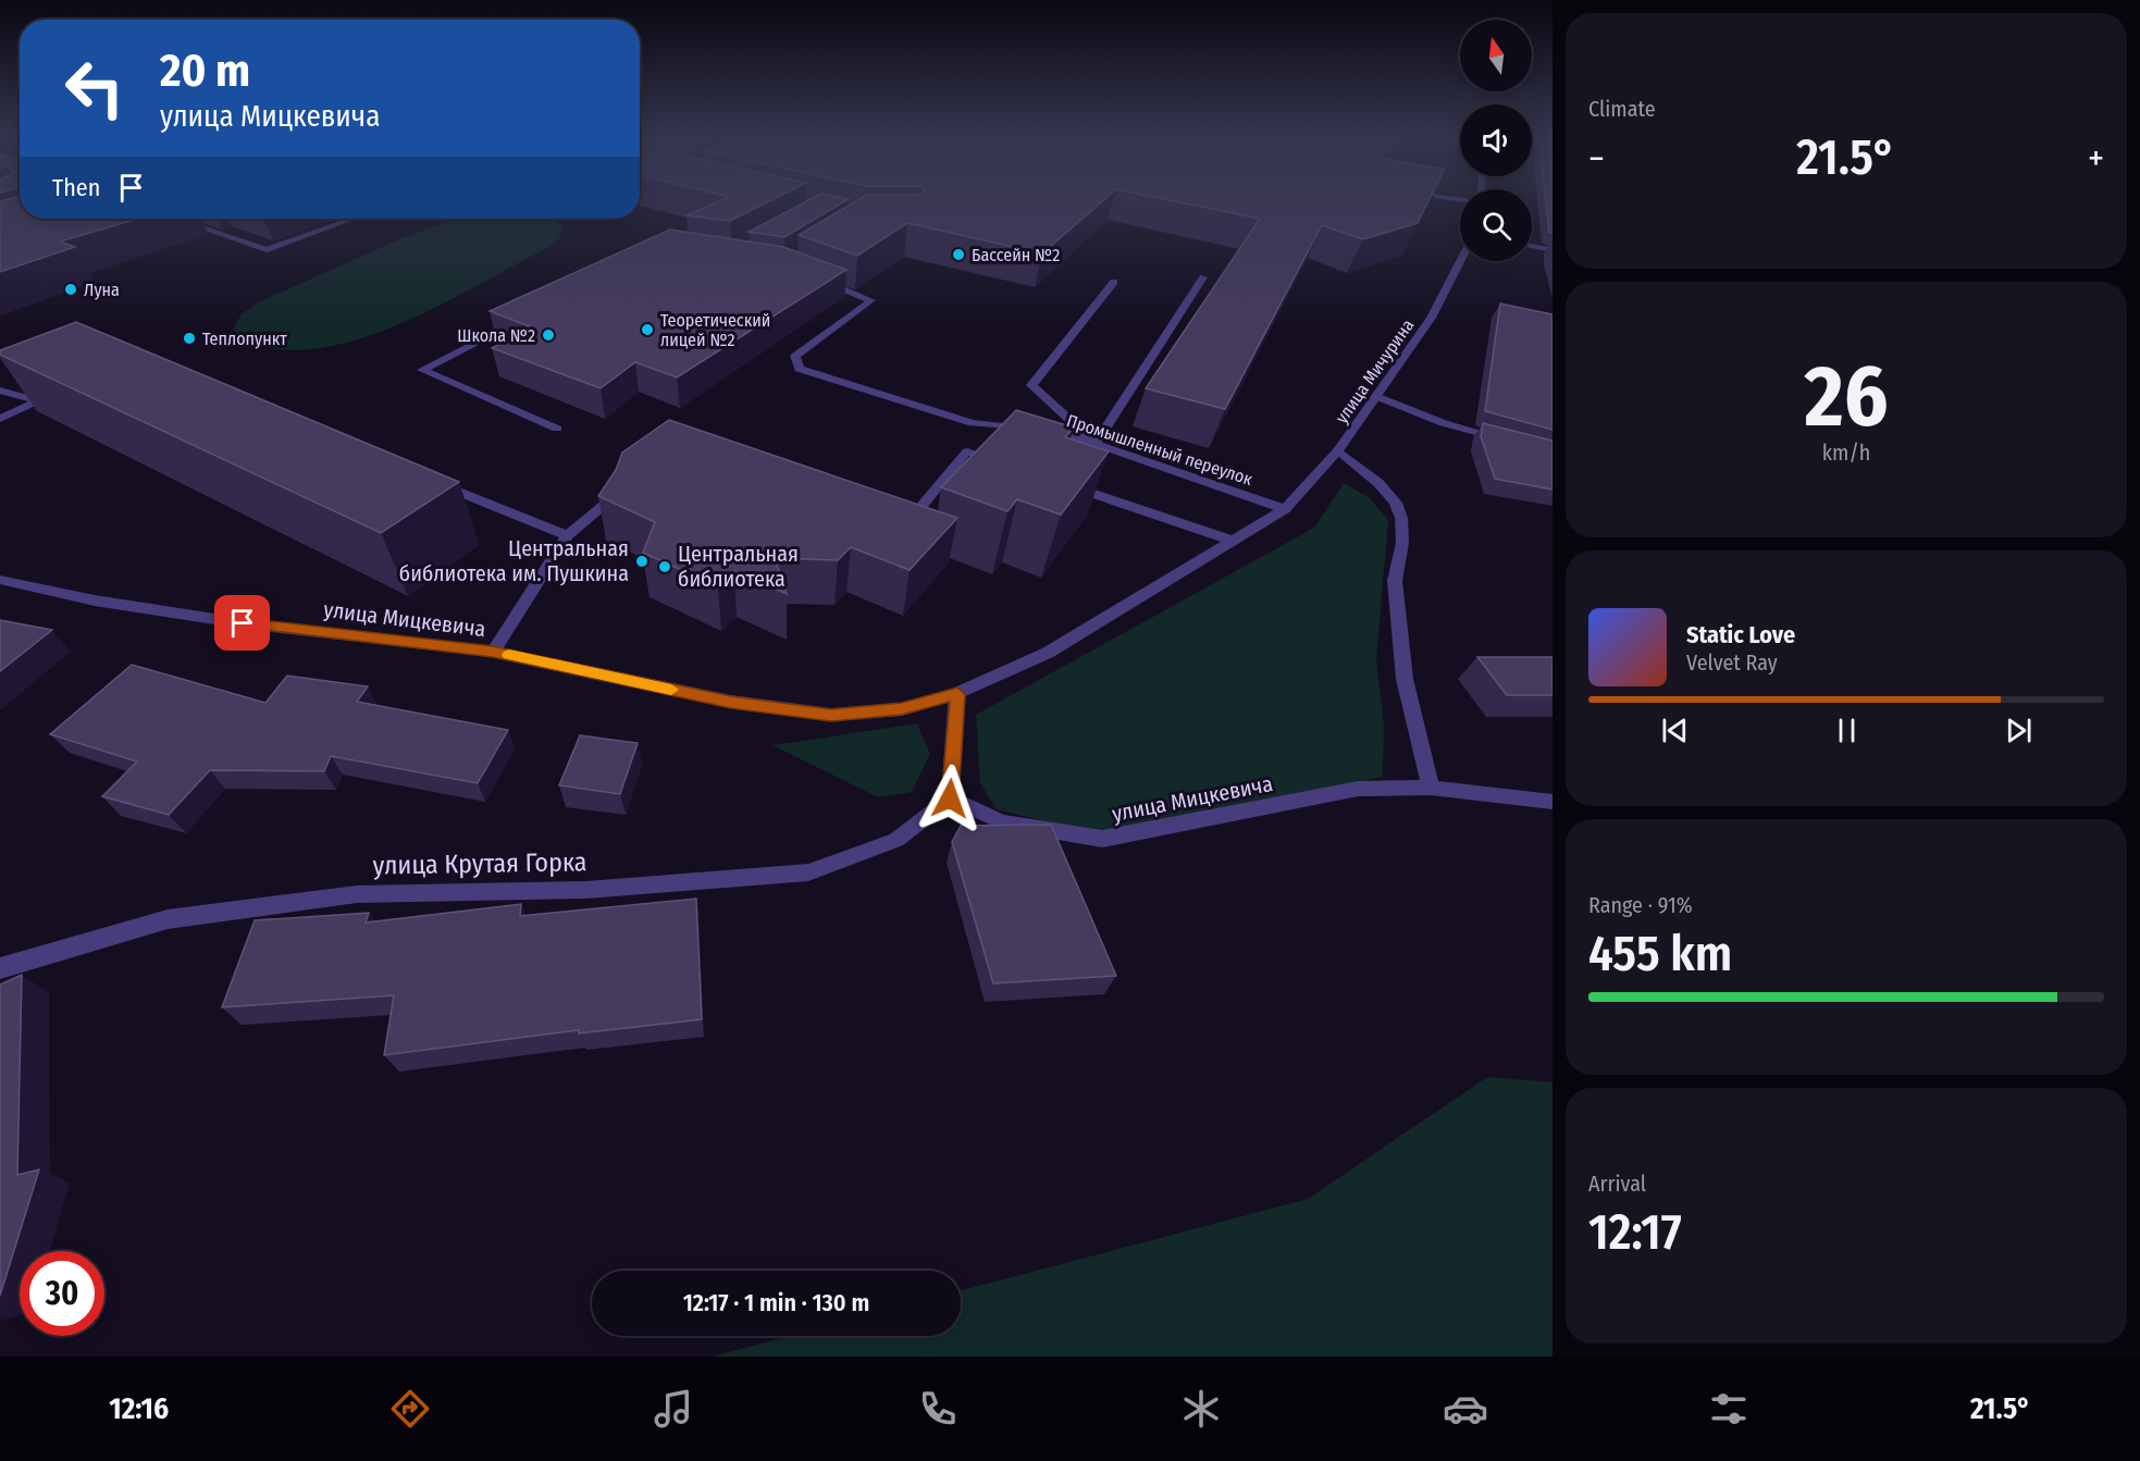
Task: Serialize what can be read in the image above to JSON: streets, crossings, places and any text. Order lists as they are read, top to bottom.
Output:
{
  "streets": {
    "street": [
      "улица Мичурина",
      "Промышленный переулок",
      "улица Мицкевича",
      "улица Крутая Горка"
    ]
  },
  "crossings": [
    ["улица Мичурина", "Промышленный переулок"],
    ["улица Мичурина", "улица Мицкевича"],
    ["Промышленный переулок", "улица Мицкевича"],
    ["улица Мицкевича", "улица Крутая Горка"]
  ],
  "places": [
    "Бассейн №2",
    "Луна",
    "Теоретический лицей №2",
    "Школа №2",
    "Теплопункт",
    "Центральная библиотека им. Пушкина",
    "Центральная библиотека"
  ],
  "north": "top",
  "page": {
    "tile": [
      "Climate",
      ["26", "km/h"],
      ["Range · 91%", "455 km"],
      ["Arrival", "12:17"]
    ],
    "turn": ["20 m", "улица Мицкевича"],
    "heat": ["−", "21.5°", "+"],
    "then": "Then",
    "song": ["Static Love", "Velvet Ray"],
    "limit": "30",
    "trip": "12:17 · 1 min · 130 m",
    "tabs": ["12:16", "21.5°"]
  }
}
